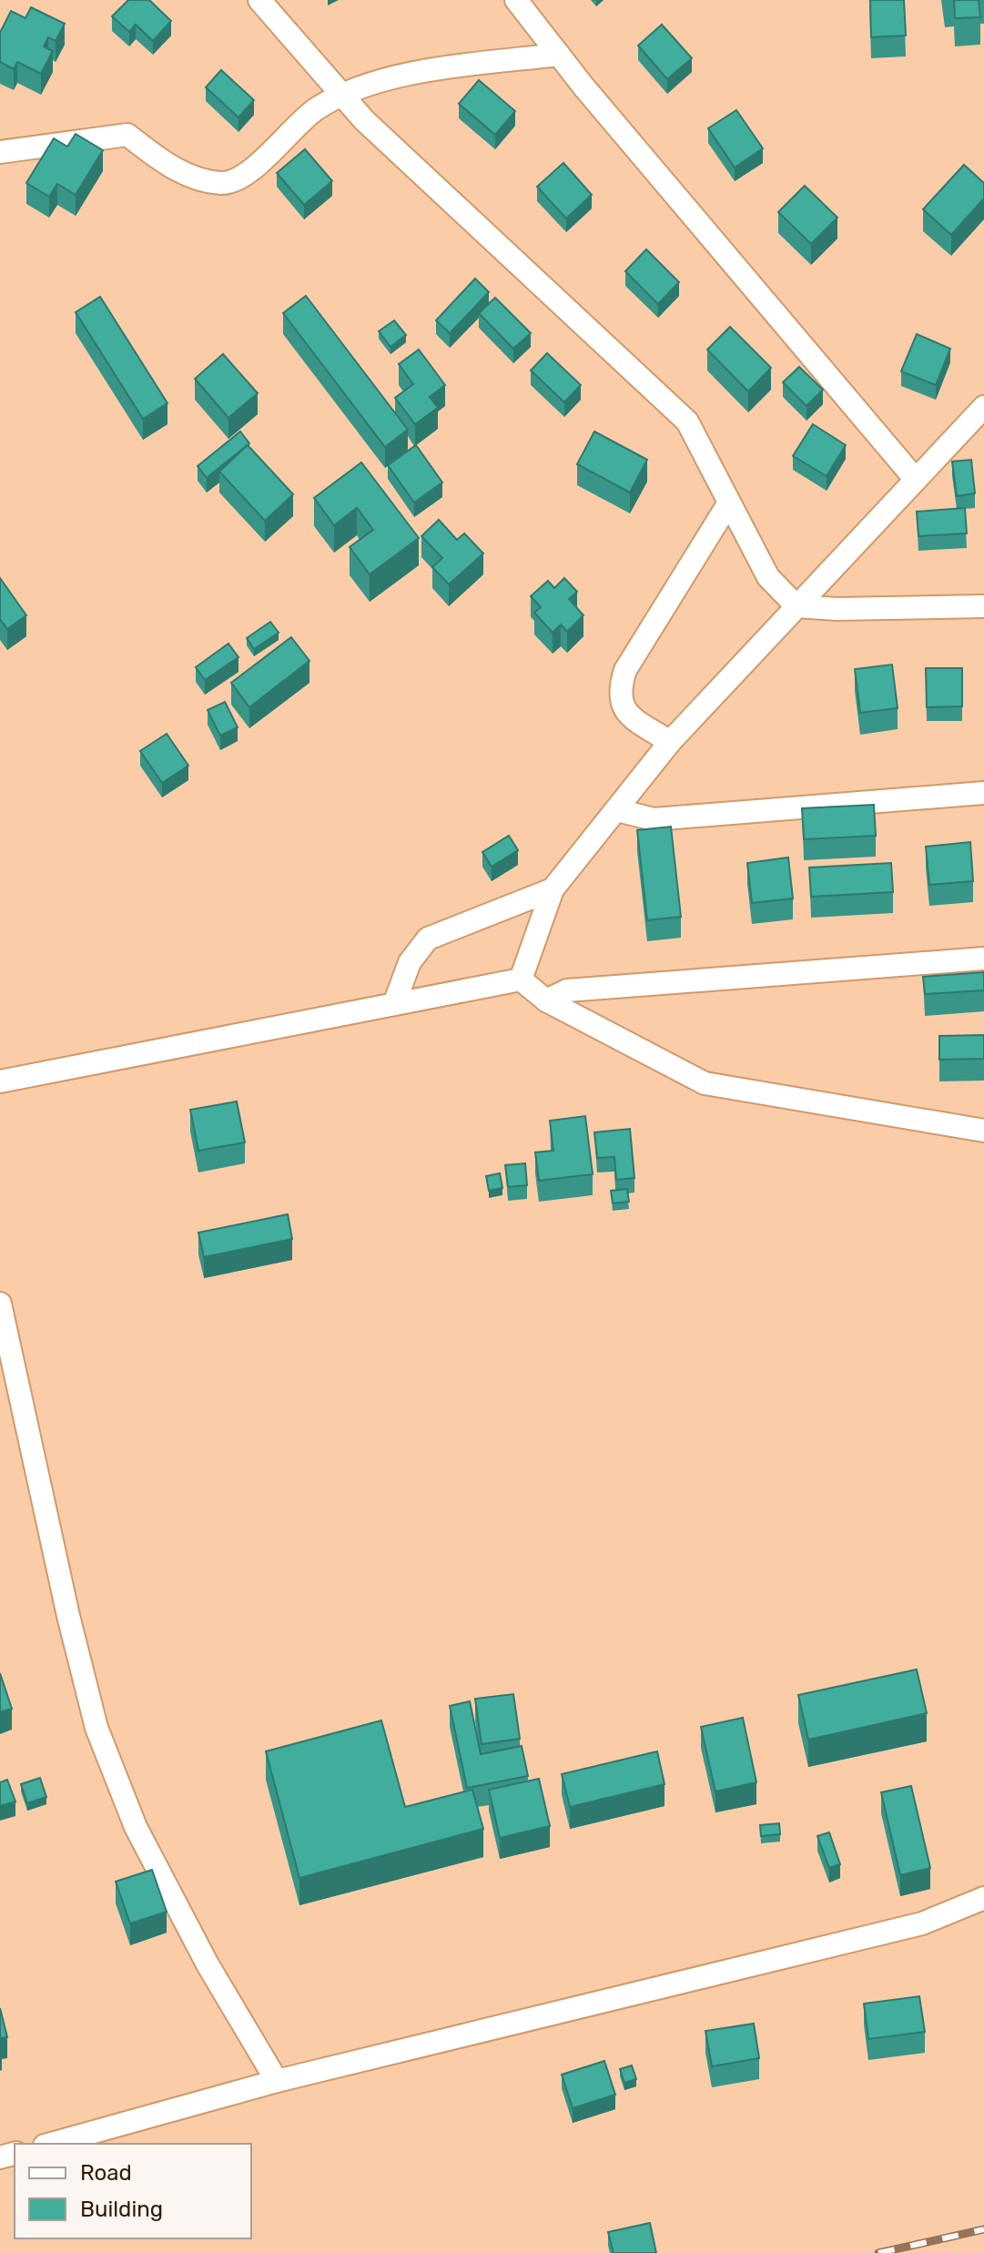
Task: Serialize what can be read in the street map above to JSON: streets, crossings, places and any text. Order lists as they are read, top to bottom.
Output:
{
  "legend": ["Road", "Building"]
}
